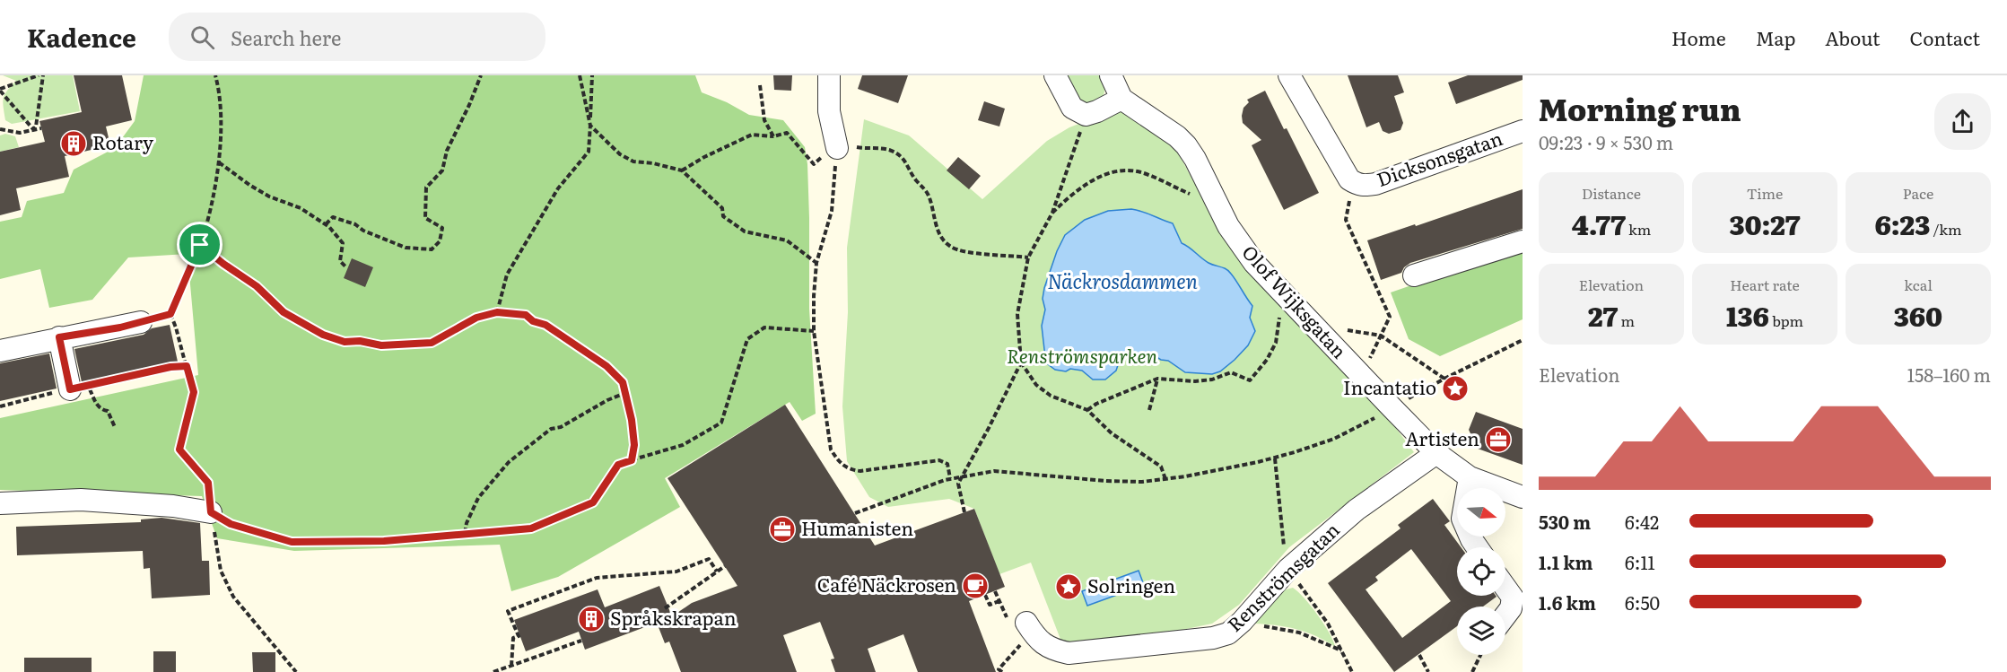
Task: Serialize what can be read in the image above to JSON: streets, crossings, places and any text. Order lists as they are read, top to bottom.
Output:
{
  "streets": {
    "street": ["Dicksonsgatan", "Olof Wijksgatan", "Renströmsgatan"]
  },
  "crossings": [
    ["Olof Wijksgatan", "Renströmsgatan"]
  ],
  "water": ["Näckrosdammen"],
  "parks": ["Renströmsparken"],
  "places": {
    "building": ["Rotary", "Språkskrapan"],
    "place": ["Incantatio", "Solringen"],
    "office": ["Artisten", "Humanisten"],
    "cafe": ["Café Näckrosen"]
  },
  "north": "right",
  "page": {
    "header": "Kadence",
    "search": "Search here",
    "nav": [
      "Home",
      "Map",
      "About",
      "Contact"
    ],
    "heading": ["Morning run", "09:23 · 9 × 530 m"],
    "stats": [
      ["Distance", "4.77 km"],
      ["Time", "30:27"],
      ["Pace", "6:23 /km"],
      ["Elevation", "27 m"],
      ["Heart rate", "136 bpm"],
      ["kcal", "360"]
    ],
    "chart": ["Elevation", "158–160 m"],
    "list": [
      {
        "name": "530 m",
        "note": "6:42"
      },
      {
        "name": "1.1 km",
        "note": "6:11"
      },
      {
        "name": "1.6 km",
        "note": "6:50"
      }
    ]
  }
}
